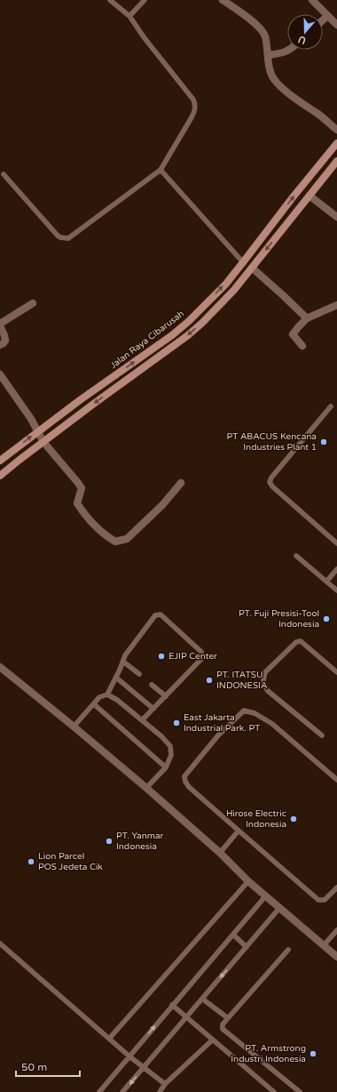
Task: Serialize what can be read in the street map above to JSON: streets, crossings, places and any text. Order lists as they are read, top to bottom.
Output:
{
  "streets": {
    "street": ["Jalan Raya Cibarusah"]
  },
  "places": [
    "PT ABACUS Kencana Industries Plant 1",
    "PT. Fuji Presisi-Tool Indonesia",
    "EJIP Center",
    "PT. ITATSU INDONESIA",
    "East Jakarta Industrial Park. PT",
    "Hirose Electric Indonesia",
    "PT. Yanmar Indonesia",
    "Lion Parcel POS Jedeta Cik",
    "PT. Armstrong Industri Indonesia"
  ],
  "scale_bar": "50 m",
  "north": "bottom"
}
